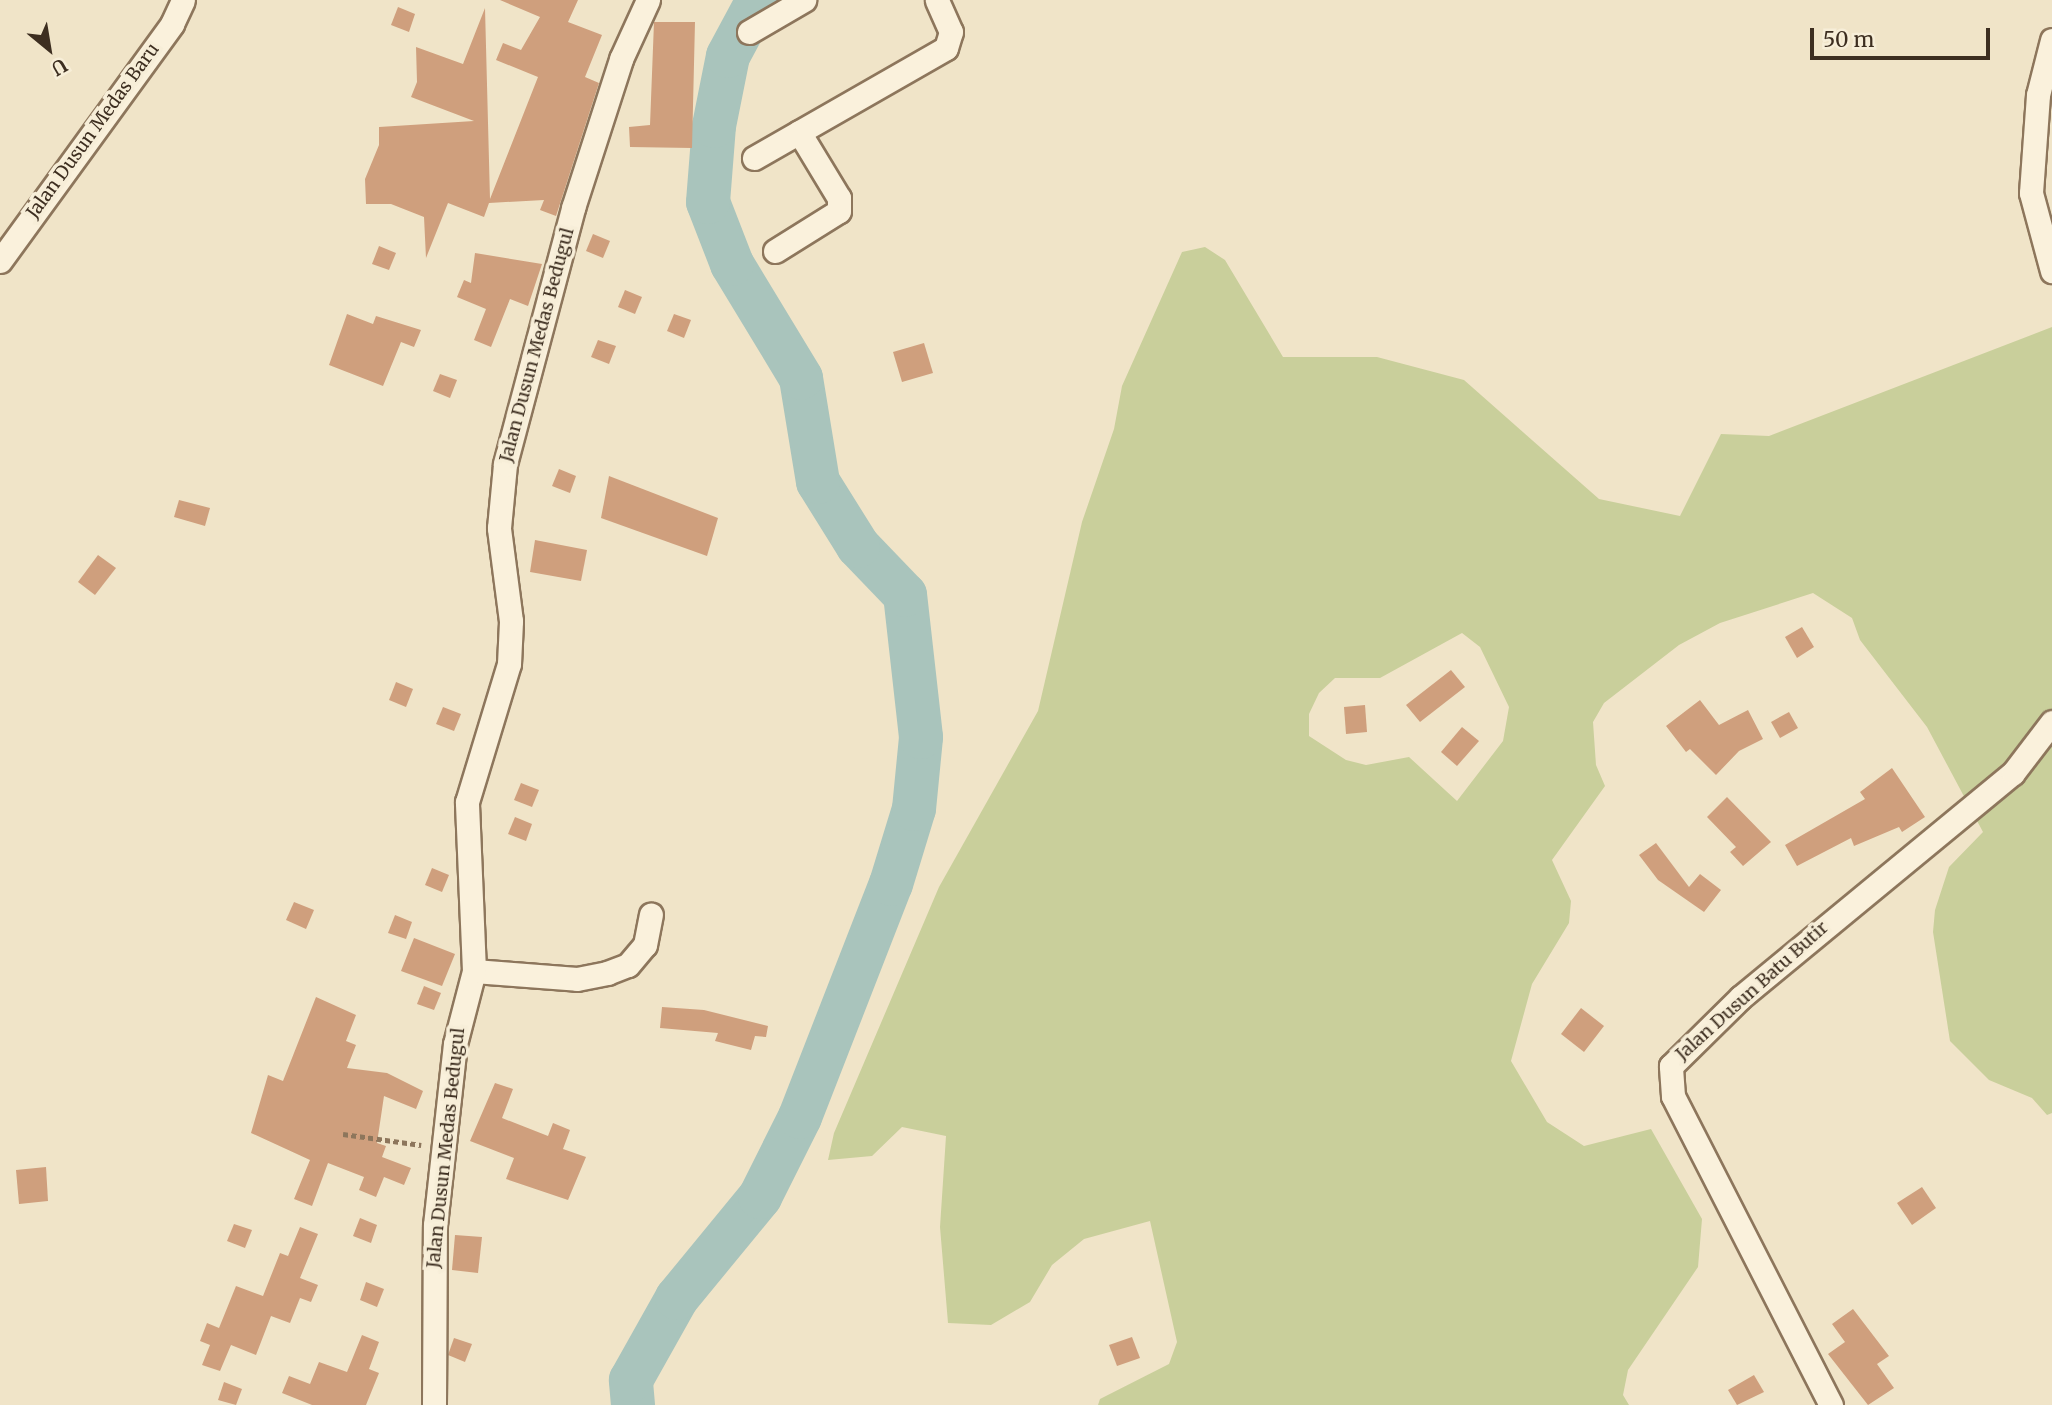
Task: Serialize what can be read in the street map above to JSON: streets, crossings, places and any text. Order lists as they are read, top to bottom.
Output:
{
  "streets": {
    "street": ["Jalan Dusun Medas Baru", "Jalan Dusun Medas Bedugul", "Jalan Dusun Batu Butir"]
  },
  "scale_bar": "50 m",
  "north": "bottom right"
}
